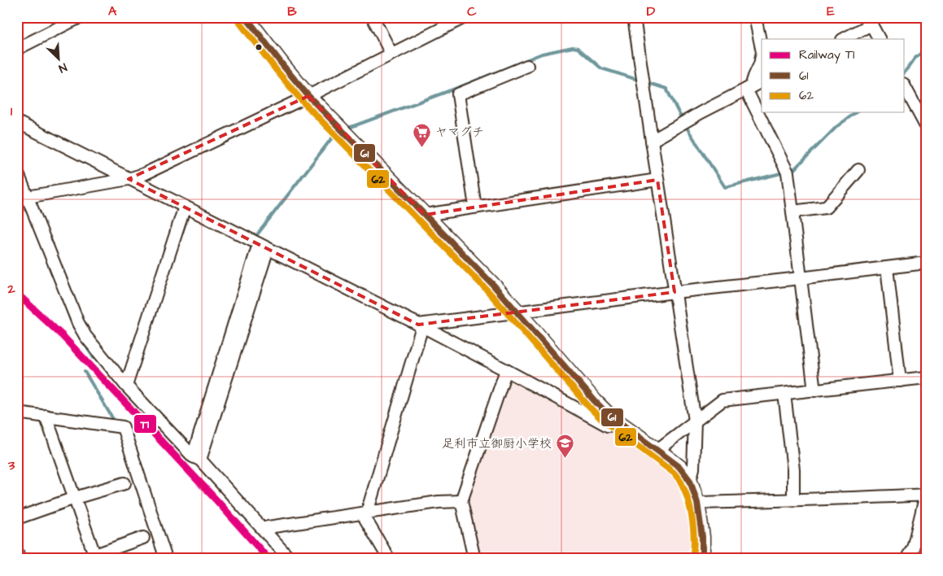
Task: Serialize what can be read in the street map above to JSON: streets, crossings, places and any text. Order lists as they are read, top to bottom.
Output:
{
  "places": {
    "supermarket": ["ヤマグチ"],
    "school or university": ["足利市立御厨小学校"]
  },
  "lines": ["transit line 61", "transit line 62", "rail line TI"],
  "legend": ["Railway TI", "61", "62"],
  "north": "bottom right",
  "grid": {
    "columns": [
      "A",
      "B",
      "C",
      "D",
      "E"
    ],
    "rows": ["1", "2", "3"]
  }
}
